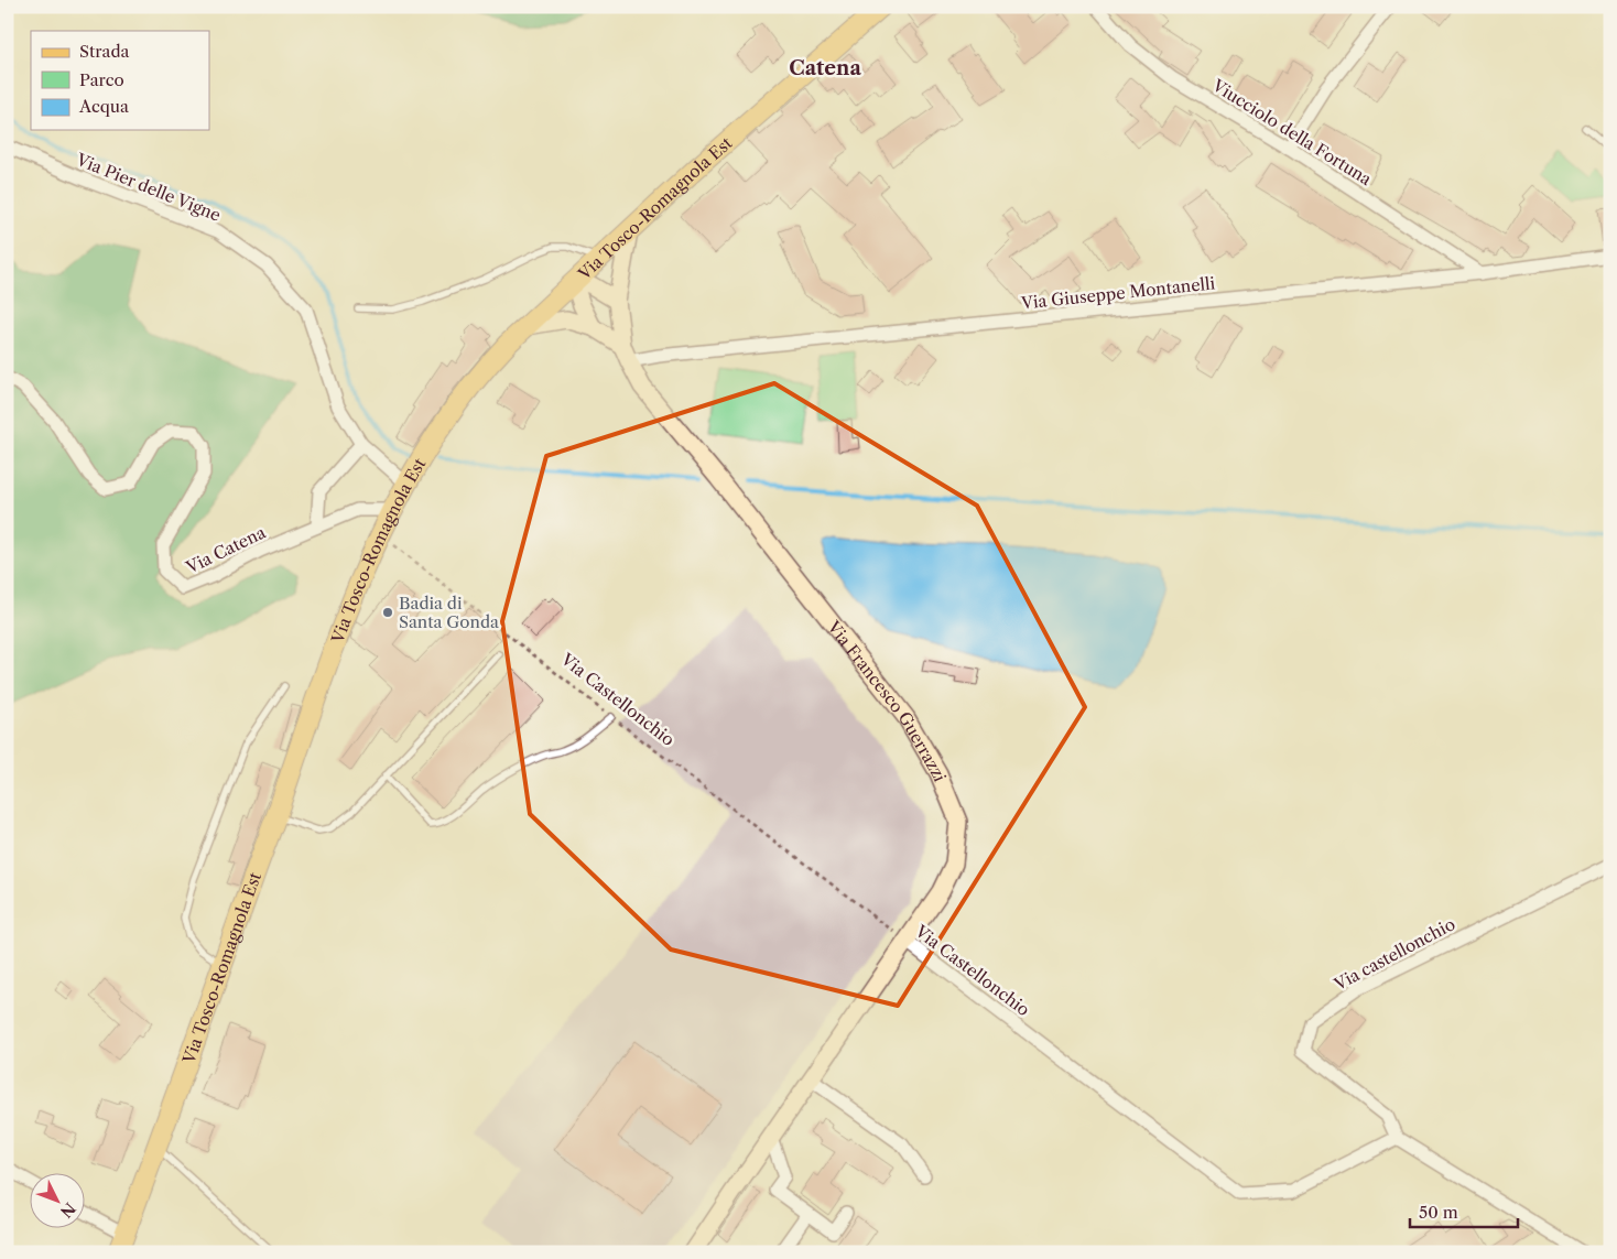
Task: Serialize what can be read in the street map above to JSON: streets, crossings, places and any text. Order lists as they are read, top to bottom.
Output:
{
  "streets": {
    "main road": ["Via Tosco-Romagnola Est", "Via Francesco Guerrazzi"],
    "street": [
      "Viucciolo della Fortuna",
      "Via Pier delle Vigne",
      "Via Giuseppe Montanelli",
      "Via Catena",
      "Via Castellonchio",
      "Via castellonchio"
    ]
  },
  "crossings": [
    ["Viucciolo della Fortuna", "Via Giuseppe Montanelli"],
    ["Via Pier delle Vigne", "Via Tosco-Romagnola Est"],
    ["Via Tosco-Romagnola Est", "Via Catena"],
    ["Via Tosco-Romagnola Est", "Via Castellonchio"],
    ["Via Tosco-Romagnola Est", "Via Francesco Guerrazzi"],
    ["Via Giuseppe Montanelli", "Via Francesco Guerrazzi"],
    ["Via Castellonchio", "Via Francesco Guerrazzi"],
    ["Via Castellonchio", "Via castellonchio"]
  ],
  "districts": ["Catena"],
  "places": ["Badia di Santa Gonda"],
  "legend": ["Strada", "Parco", "Acqua"],
  "scale_bar": "50 m",
  "north": "bottom right"
}
